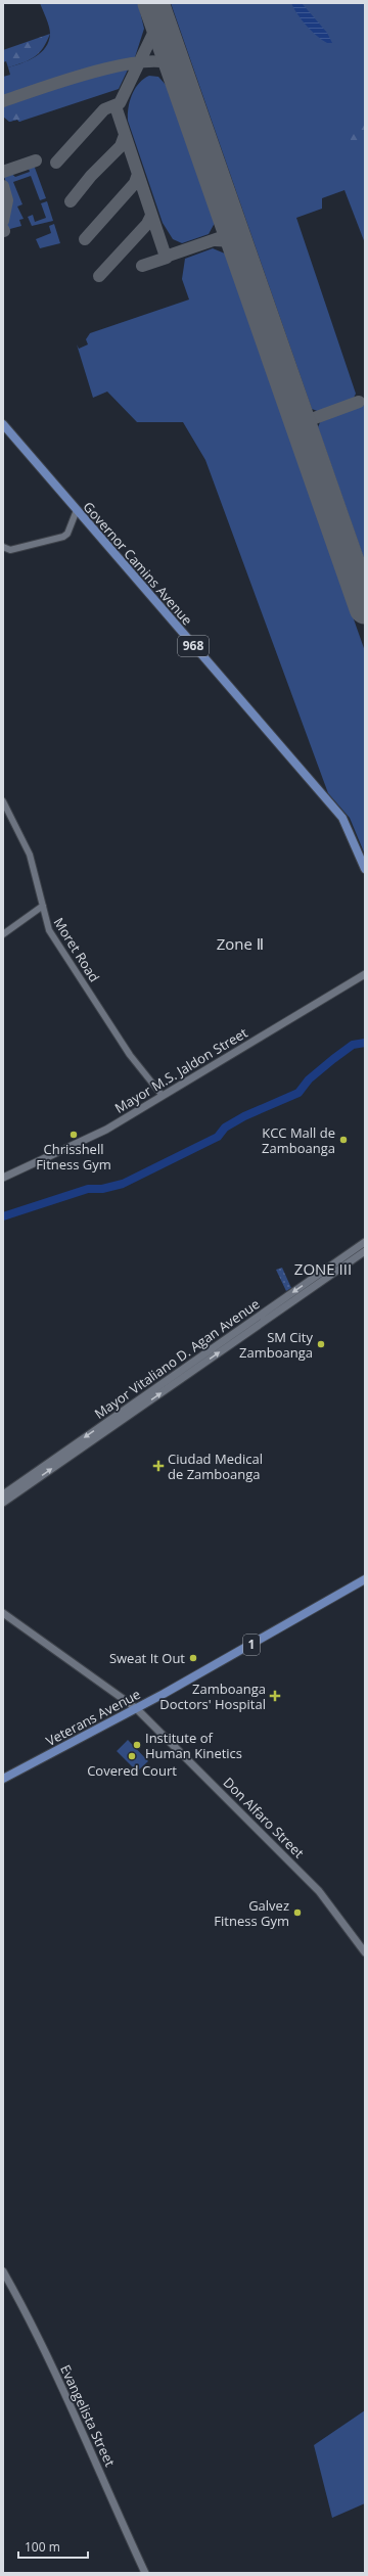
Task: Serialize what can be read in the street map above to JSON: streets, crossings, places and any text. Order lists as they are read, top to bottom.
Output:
{
  "streets": {
    "main road": [
      "Governor Camins Avenue",
      "968",
      "Mayor M.S. Jaldon Street",
      "Mayor Vitaliano D. Agan Avenue",
      "1",
      "Veterans Avenue",
      "Don Alfaro Street",
      "Evangelista Street"
    ],
    "street": ["Moret Road"]
  },
  "crossings": [
    ["Moret Road", "Mayor M.S. Jaldon Street"],
    ["Veterans Avenue", "Don Alfaro Street"]
  ],
  "districts": ["Zone Ⅱ", "ZONE III"],
  "places": {
    "other": [
      "Chrisshell Fitness Gym",
      "KCC Mall de Zamboanga",
      "SM City Zamboanga",
      "Sweat It Out",
      "Institute of Human Kinetics",
      "Covered Court",
      "Galvez Fitness Gym"
    ],
    "health": ["Ciudad Medical de Zamboanga", "Zamboanga Doctors' Hospital"]
  },
  "scale_bar": "100 m"
}
